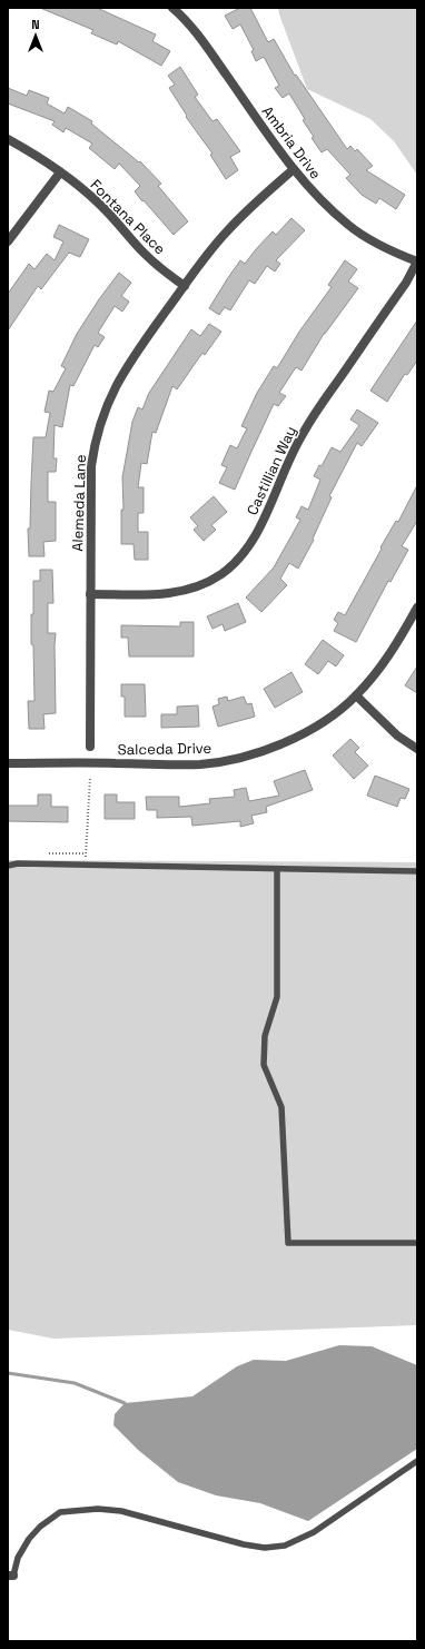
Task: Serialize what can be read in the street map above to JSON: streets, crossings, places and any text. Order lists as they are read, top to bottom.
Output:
{
  "streets": {
    "street": [
      "Ambria Drive",
      "Fontana Place",
      "Castillian Way",
      "Alemeda Lane",
      "Salceda Drive"
    ]
  },
  "crossings": [
    ["Ambria Drive", "Castillian Way"],
    ["Ambria Drive", "Alemeda Lane"],
    ["Fontana Place", "Alemeda Lane"],
    ["Castillian Way", "Alemeda Lane"]
  ],
  "north": "top"
}
